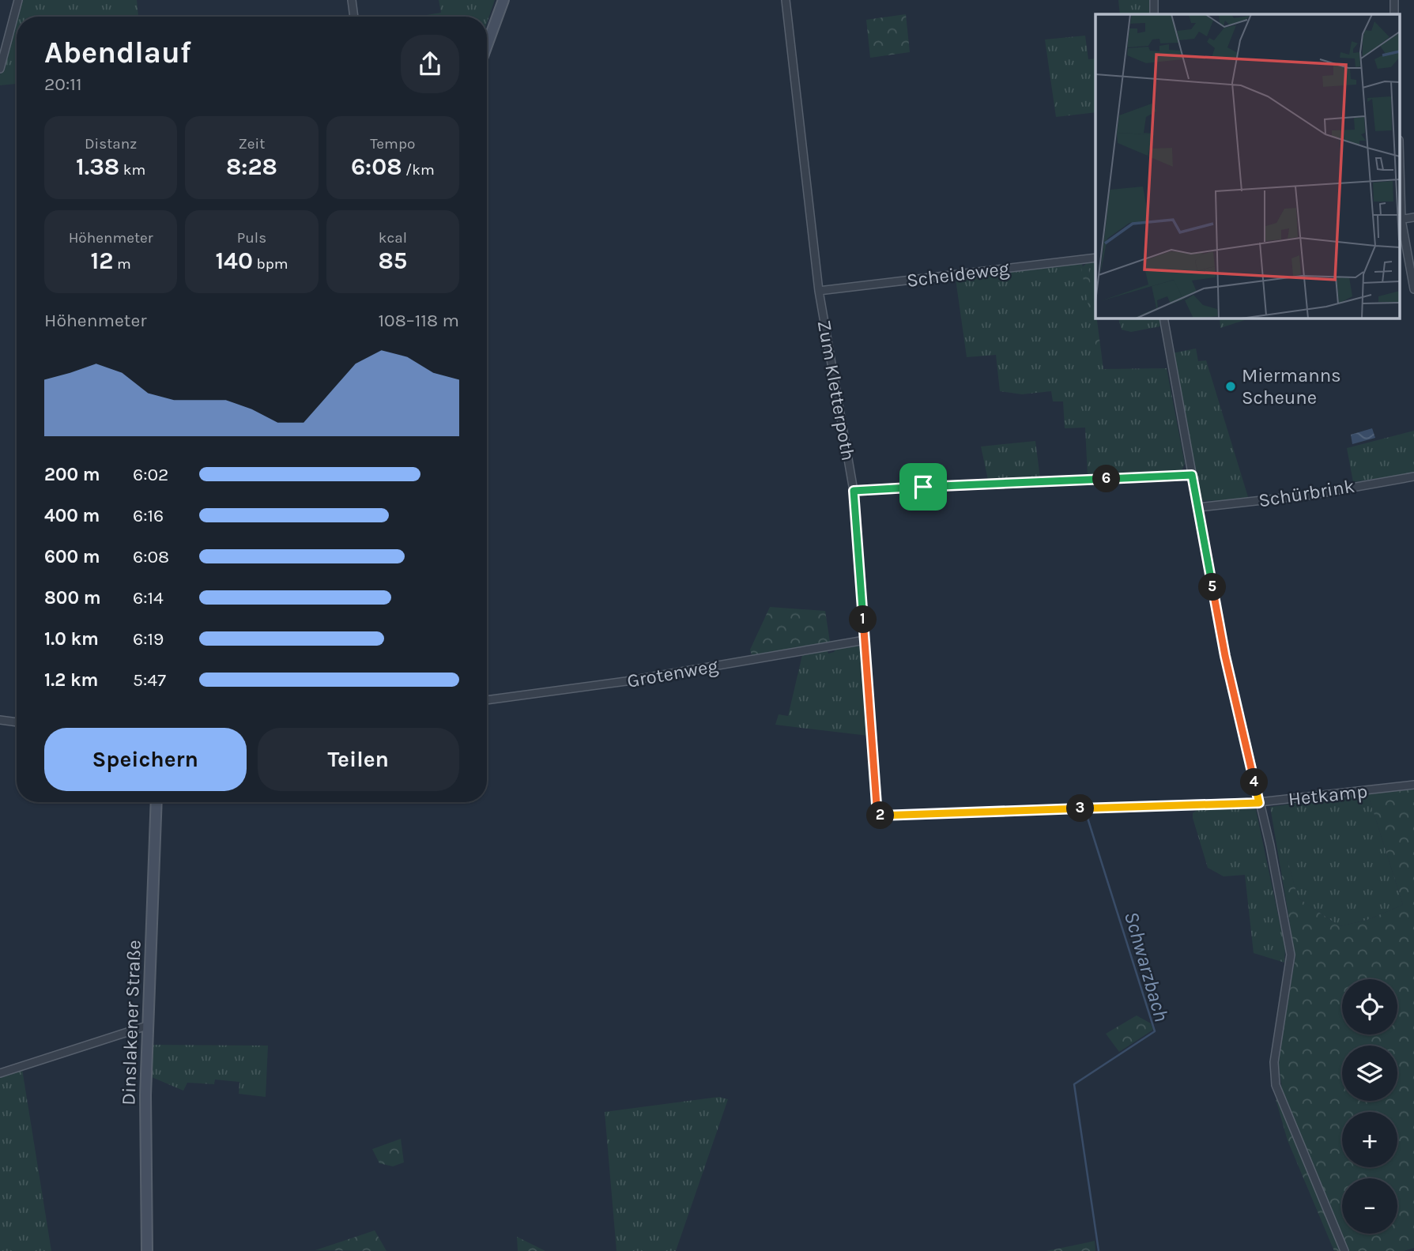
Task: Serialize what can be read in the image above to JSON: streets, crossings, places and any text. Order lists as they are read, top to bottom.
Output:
{
  "streets": {
    "main road": ["Dinslakener Straße"],
    "street": [
      "Scheideweg",
      "Zum Kletterpoth",
      "Schürbrink",
      "Grotenweg",
      "Hetkamp"
    ]
  },
  "crossings": [
    ["Scheideweg", "Zum Kletterpoth"],
    ["Zum Kletterpoth", "Grotenweg"],
    ["Zum Kletterpoth", "Hetkamp"]
  ],
  "water": ["Schwarzbach"],
  "places": ["Miermanns Scheune"],
  "page": {
    "heading": ["Abendlauf", "20:11"],
    "stats": [
      ["Distanz", "1.38 km"],
      ["Zeit", "8:28"],
      ["Tempo", "6:08 /km"],
      ["Höhenmeter", "12 m"],
      ["Puls", "140 bpm"],
      ["kcal", "85"]
    ],
    "chart": ["Höhenmeter", "108–118 m"],
    "list": [
      {
        "name": "200 m",
        "note": "6:02"
      },
      {
        "name": "400 m",
        "note": "6:16"
      },
      {
        "name": "600 m",
        "note": "6:08"
      },
      {
        "name": "800 m",
        "note": "6:14"
      },
      {
        "name": "1.0 km",
        "note": "6:19"
      },
      {
        "name": "1.2 km",
        "note": "5:47"
      }
    ],
    "pins": [
      "6",
      "5",
      "1",
      "4",
      "3",
      "2"
    ],
    "buttons": ["Speichern", "Teilen"],
    "map_buttons": ["+", "−"]
  }
}
